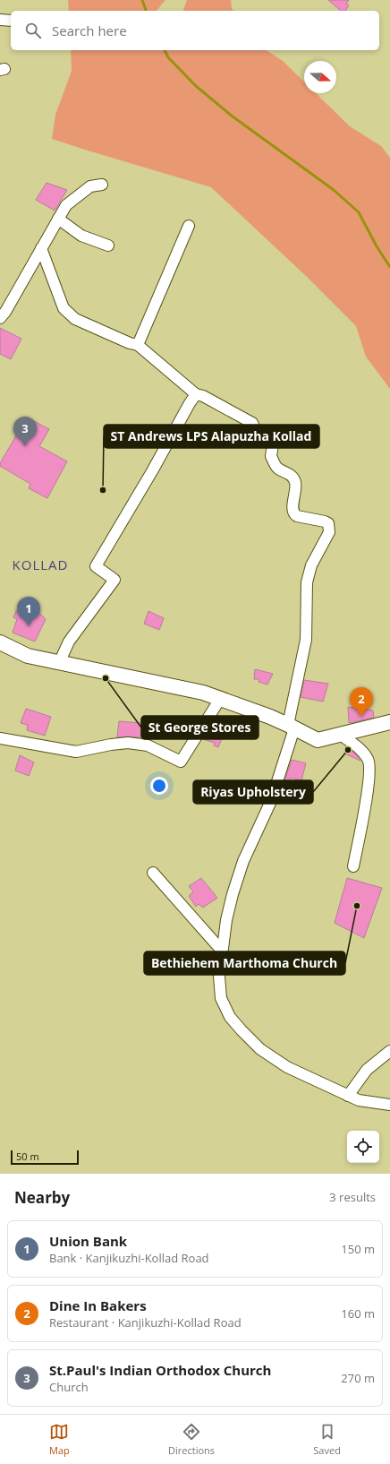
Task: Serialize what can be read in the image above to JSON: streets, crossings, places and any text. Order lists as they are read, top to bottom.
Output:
{
  "districts": ["KOLLAD"],
  "places": [
    "ST Andrews LPS Alapuzha Kollad",
    "St George Stores",
    "Riyas Upholstery",
    "Bethiehem Marthoma Church"
  ],
  "scale_bar": "50 m",
  "north": "right",
  "page": {
    "search": "Search here",
    "pins": ["3", "1", "2"],
    "scale": "50 m",
    "heading": ["Nearby", "3 results"],
    "list": [
      {
        "mark": "1",
        "name": "Union Bank",
        "note": "Bank · Kanjikuzhi-Kollad Road",
        "value": "150 m"
      },
      {
        "mark": "2",
        "name": "Dine In Bakers",
        "note": "Restaurant · Kanjikuzhi-Kollad Road",
        "value": "160 m"
      },
      {
        "mark": "3",
        "name": "St.Paul's Indian Orthodox Church",
        "note": "Church",
        "value": "270 m"
      }
    ],
    "nav": ["Map", "Directions", "Saved"]
  }
}
